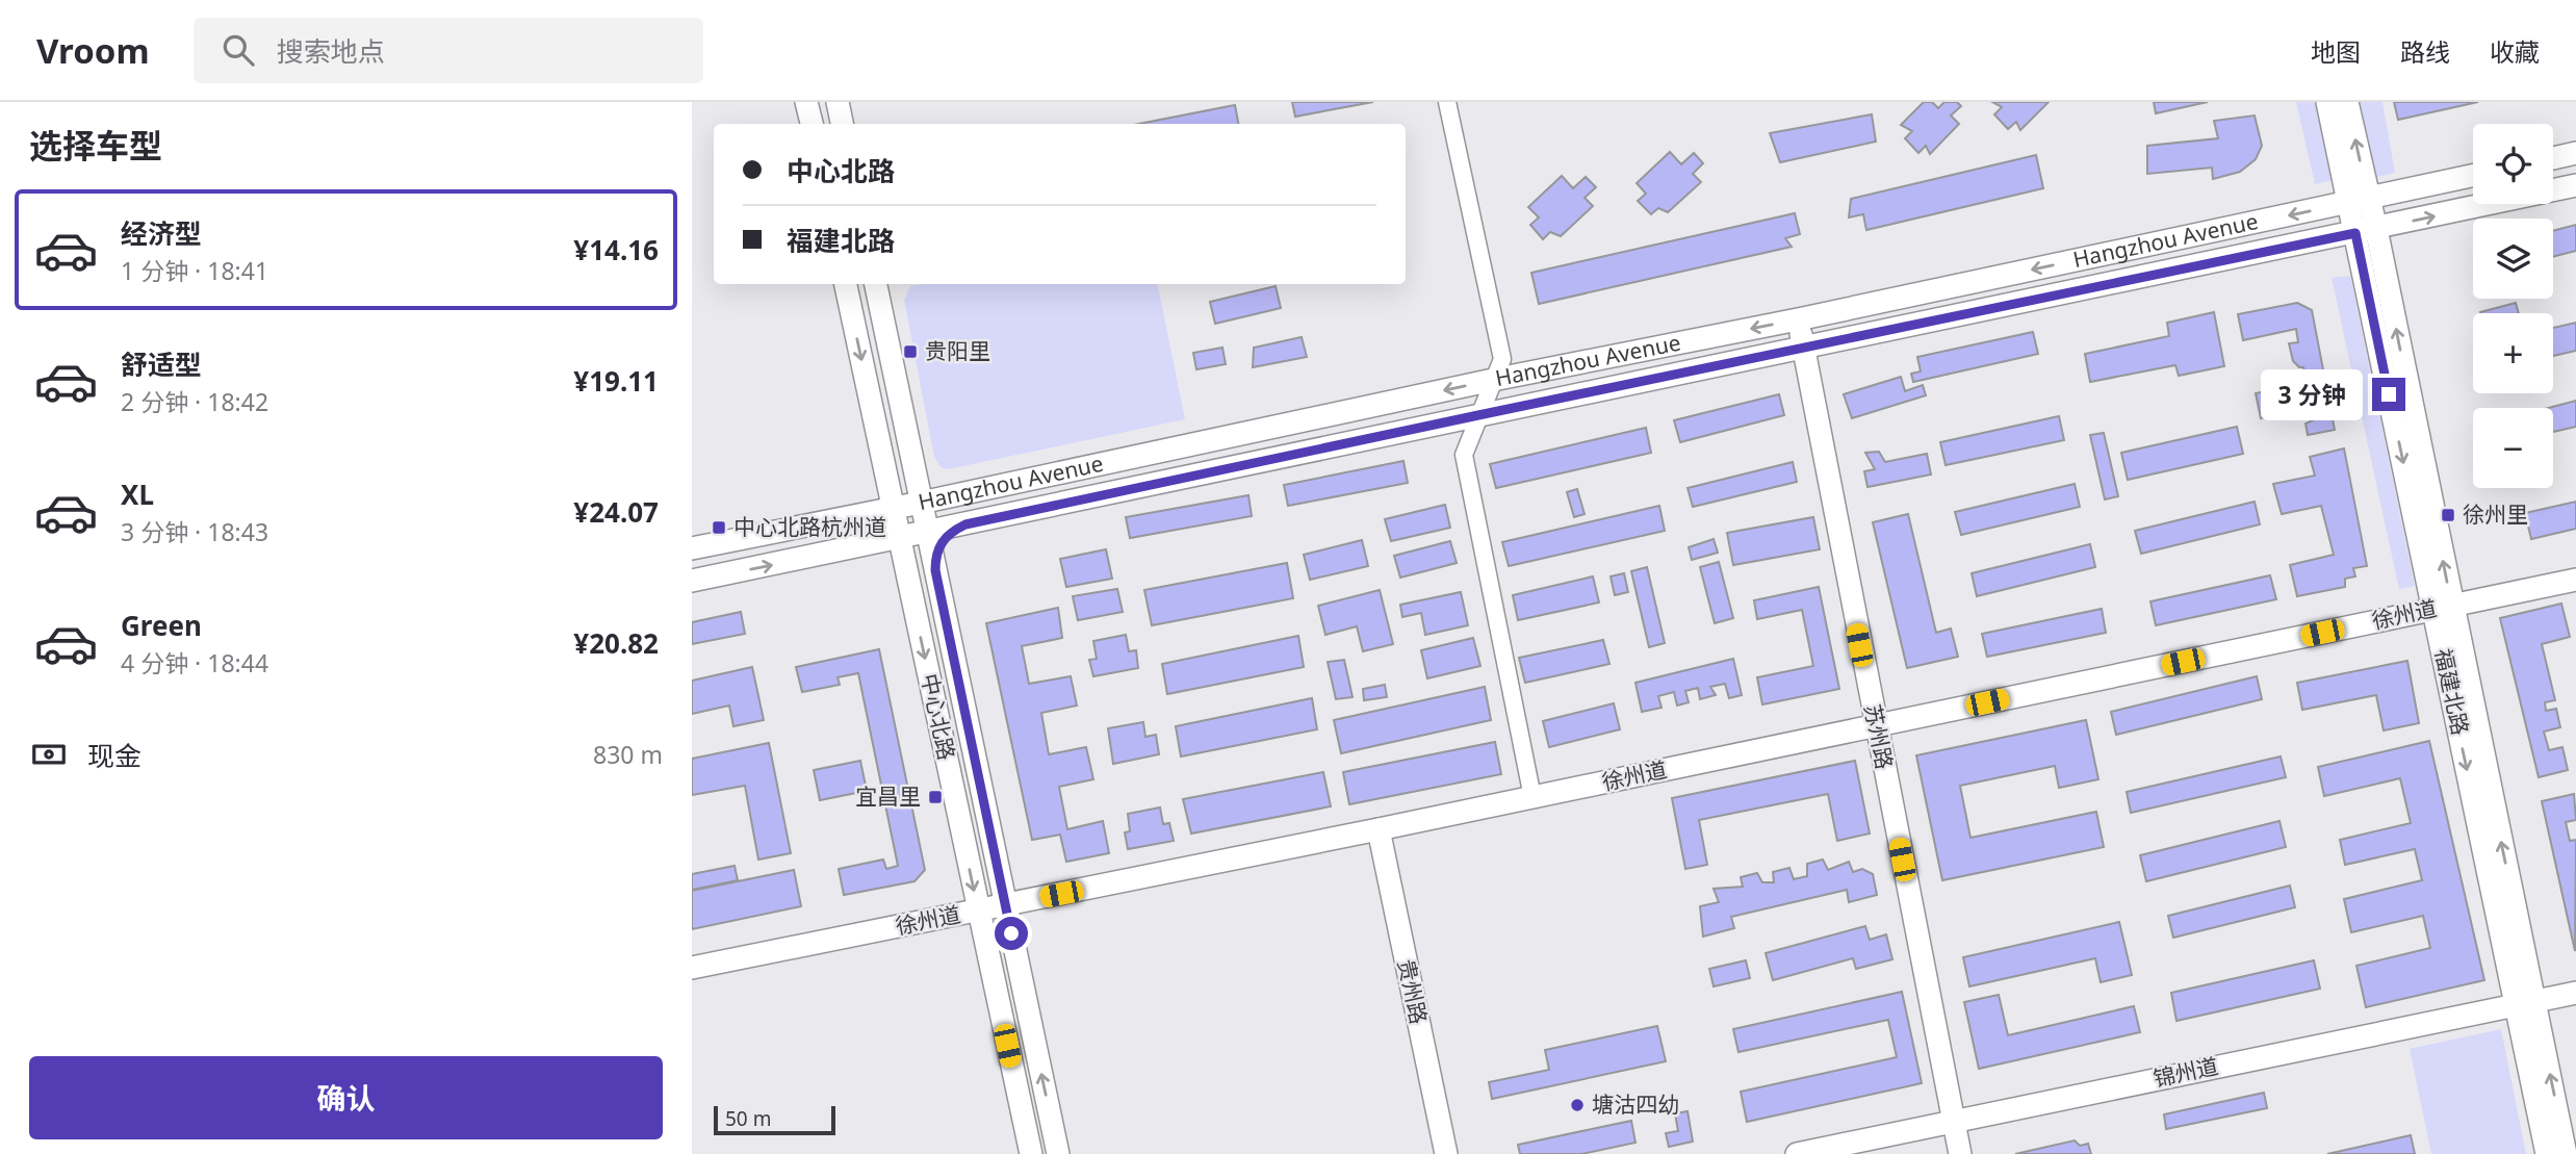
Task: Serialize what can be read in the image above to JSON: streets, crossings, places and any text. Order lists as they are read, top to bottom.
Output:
{
  "streets": {
    "main road": [
      "Hangzhou Avenue",
      "徐州道",
      "福建北路",
      "中心北路",
      "苏州路",
      "贵州路",
      "锦州道"
    ]
  },
  "crossings": [
    ["Hangzhou Avenue", "福建北路"],
    ["Hangzhou Avenue", "中心北路"],
    ["Hangzhou Avenue", "苏州路"],
    ["徐州道", "福建北路"],
    ["徐州道", "中心北路"],
    ["徐州道", "苏州路"],
    ["徐州道", "贵州路"],
    ["福建北路", "锦州道"],
    ["苏州路", "锦州道"]
  ],
  "places": {
    "transit": [
      "贵阳里",
      "徐州里",
      "中心北路杭州道",
      "宜昌里"
    ],
    "other": ["塘沽四幼"]
  },
  "scale_bar": "50 m",
  "page": {
    "header": "Vroom",
    "search": "搜索地点",
    "nav": ["地图", "路线", "收藏"],
    "heading": "选择车型",
    "map_buttons": ["+", "−"],
    "banner": ["中心北路", "福建北路"],
    "list": [
      {
        "name": "经济型",
        "note": "1 分钟 · 18:41",
        "value": "¥14.16"
      },
      {
        "name": "舒适型",
        "note": "2 分钟 · 18:42",
        "value": "¥19.11"
      },
      {
        "name": "XL",
        "note": "3 分钟 · 18:43",
        "value": "¥24.07"
      },
      {
        "name": "Green",
        "note": "4 分钟 · 18:44",
        "value": "¥20.82"
      }
    ],
    "bubble": "3 分钟",
    "pay": ["现金", "830 m"],
    "buttons": "确认",
    "scale": "50 m"
  }
}
